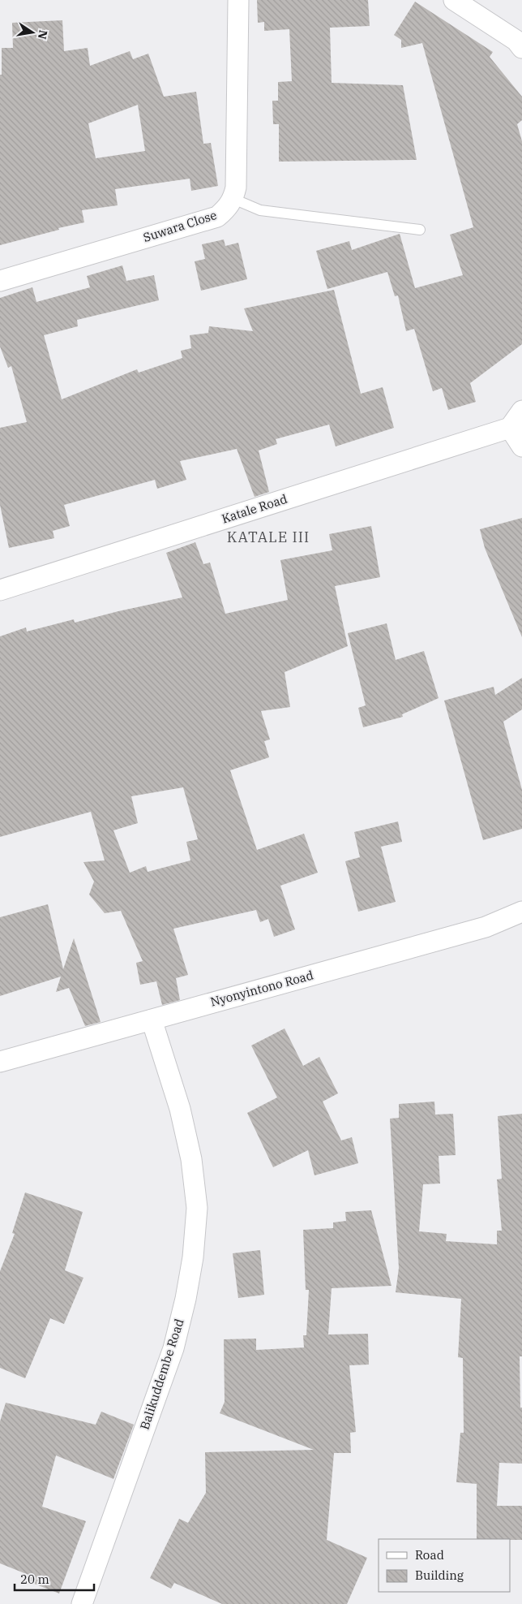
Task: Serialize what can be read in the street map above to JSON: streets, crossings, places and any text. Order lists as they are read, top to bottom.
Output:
{
  "streets": {
    "street": [
      "Suwara Close",
      "Katale Road",
      "Nyonyintono Road",
      "Balikuddembe Road"
    ]
  },
  "crossings": [
    ["Nyonyintono Road", "Balikuddembe Road"]
  ],
  "districts": ["KATALE III"],
  "legend": ["Road", "Building"],
  "scale_bar": "20 m",
  "north": "right"
}
